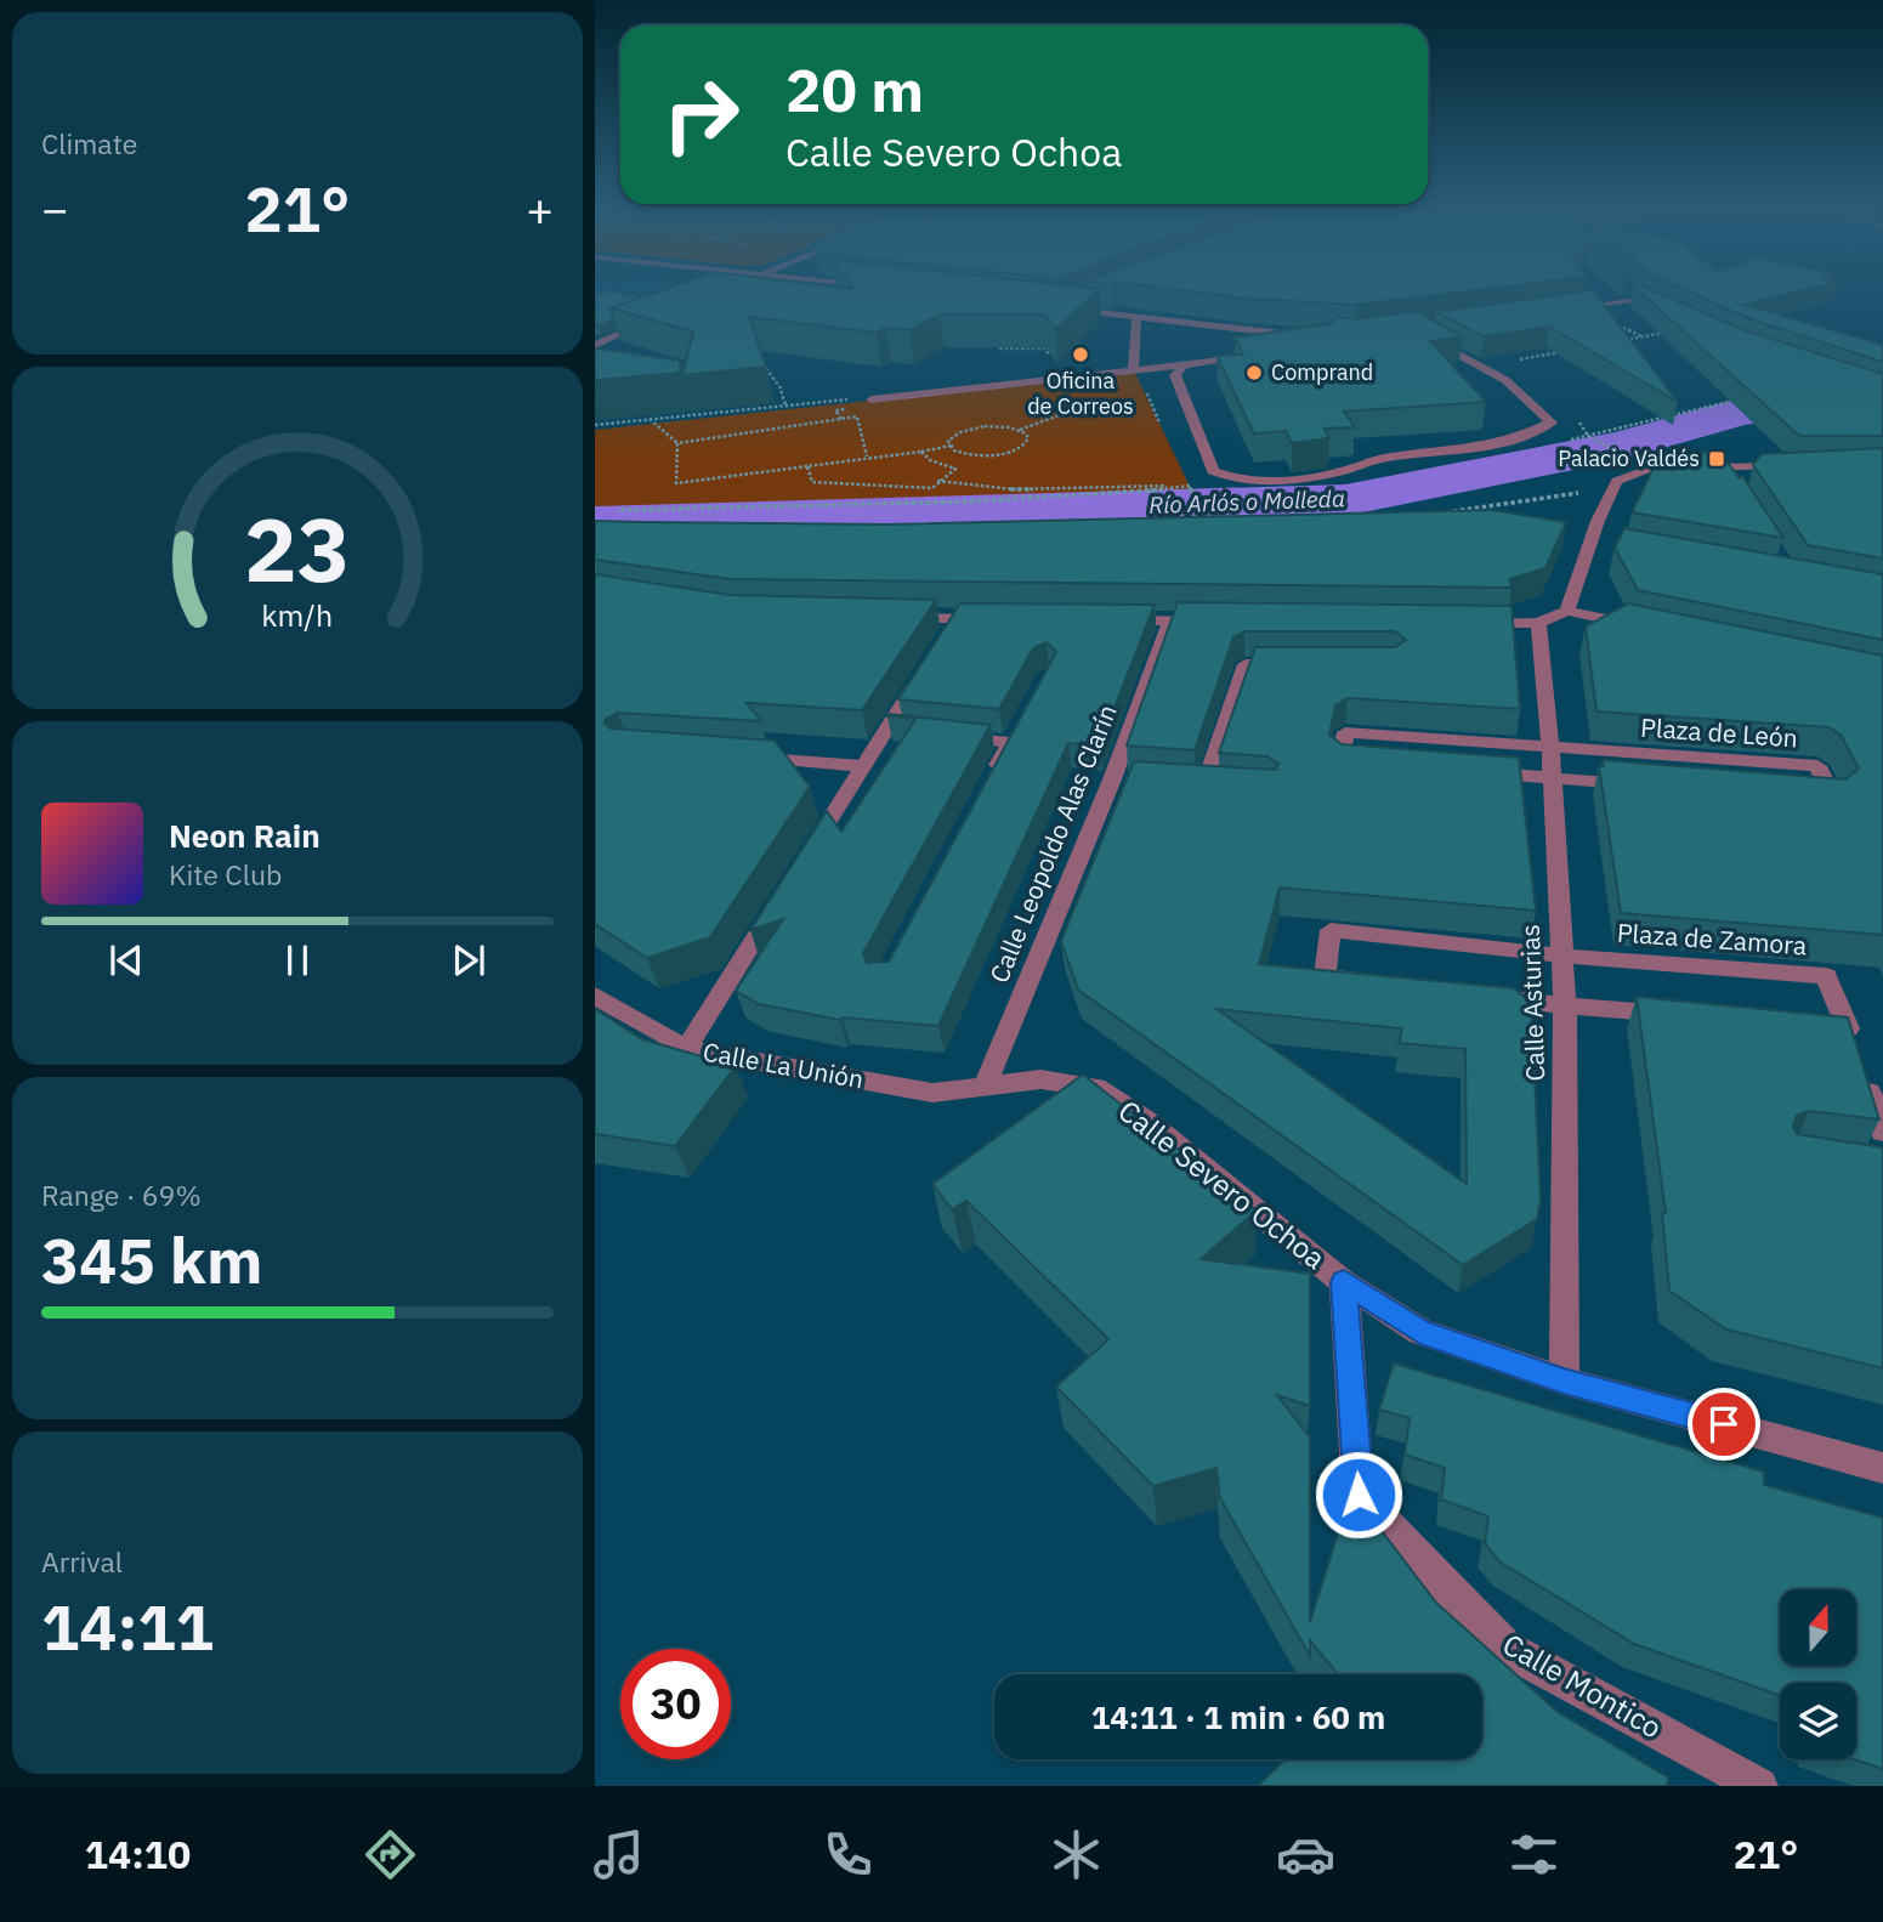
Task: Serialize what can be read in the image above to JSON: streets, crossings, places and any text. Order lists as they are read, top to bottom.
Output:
{
  "streets": {
    "street": [
      "Plaza de León",
      "Calle Leopoldo Alas Clarín",
      "Plaza de Zamora",
      "Calle Asturias",
      "Calle La Unión",
      "Calle Severo Ochoa",
      "Calle Montico"
    ]
  },
  "crossings": [
    ["Plaza de León", "Calle Asturias"],
    ["Calle Leopoldo Alas Clarín", "Calle La Unión"],
    ["Calle Leopoldo Alas Clarín", "Calle Severo Ochoa"],
    ["Plaza de Zamora", "Calle Asturias"],
    ["Calle Asturias", "Calle Severo Ochoa"],
    ["Calle La Unión", "Calle Severo Ochoa"],
    ["Calle Severo Ochoa", "Calle Montico"]
  ],
  "water": ["Río Arlós o Molleda"],
  "places": {
    "other": ["Oficina de Correos", "Comprand"],
    "transit": ["Palacio Valdés"]
  },
  "north": "top",
  "page": {
    "tile": [
      "Climate",
      ["Range · 69%", "345 km"],
      ["Arrival", "14:11"]
    ],
    "turn": ["20 m", "Calle Severo Ochoa"],
    "heat": ["−", "21°", "+"],
    "song": ["Neon Rain", "Kite Club"],
    "limit": "30",
    "trip": "14:11 · 1 min · 60 m",
    "tabs": ["14:10", "21°"],
    "gauge": ["23", "km/h"]
  }
}
